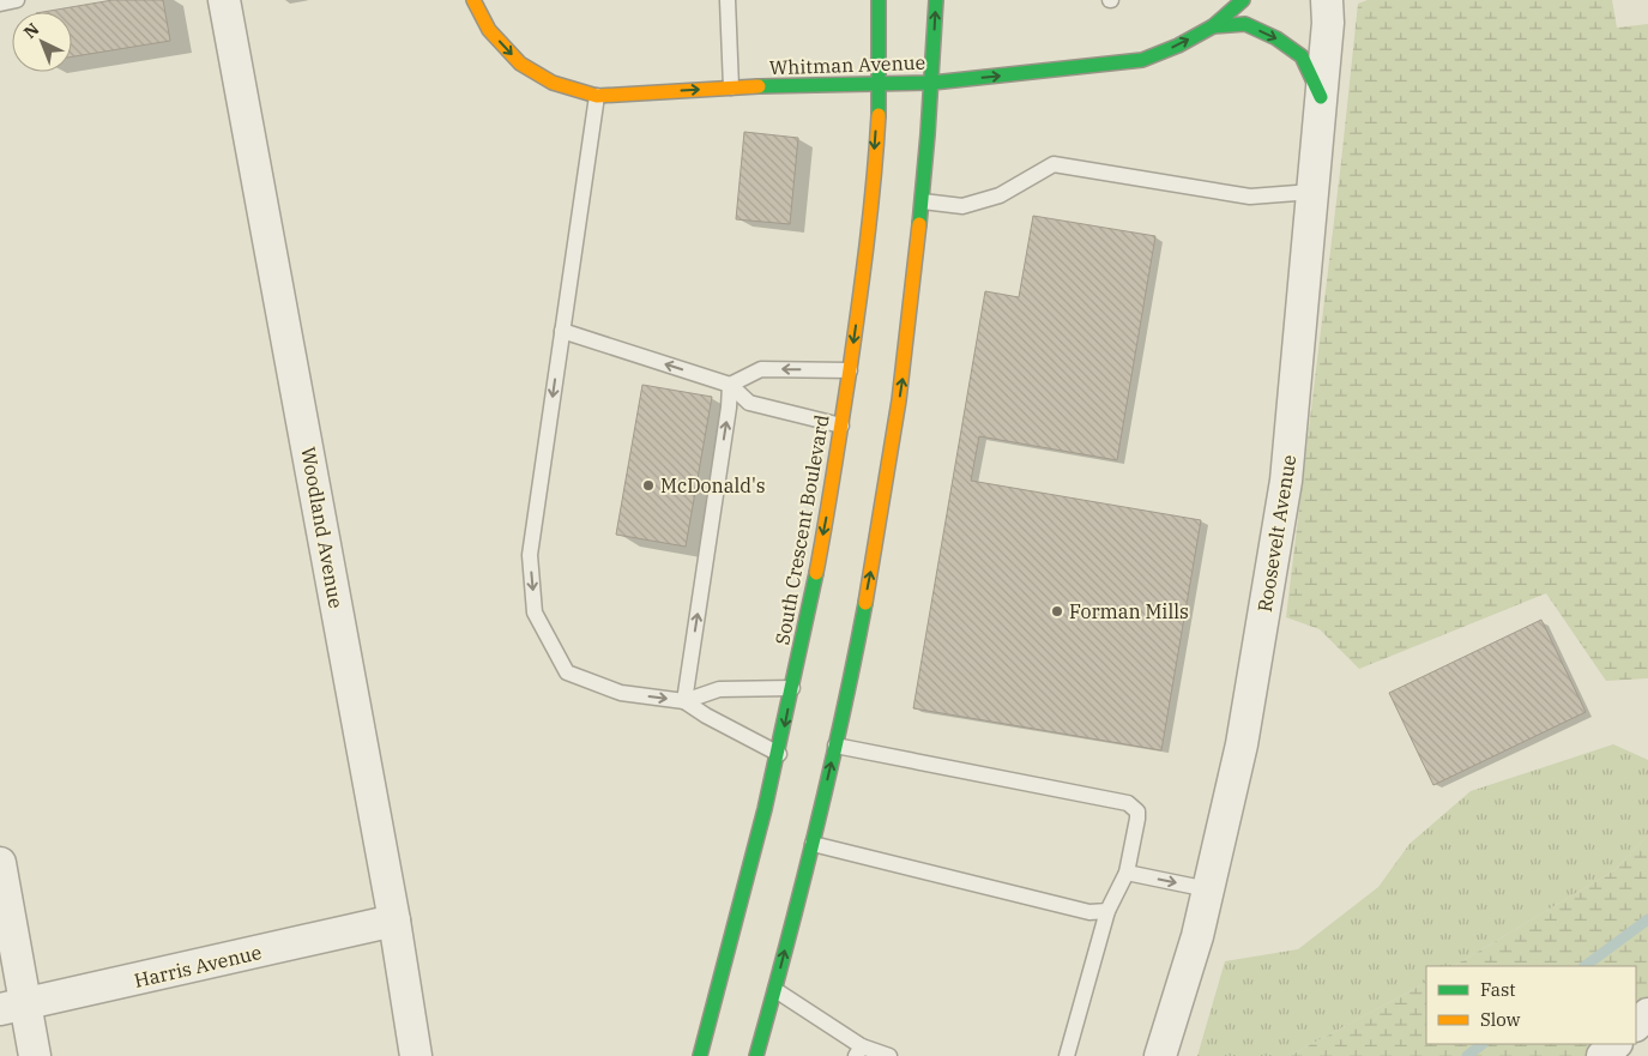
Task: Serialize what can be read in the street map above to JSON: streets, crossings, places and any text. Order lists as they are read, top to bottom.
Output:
{
  "streets": {
    "main road": ["Whitman Avenue", "South Crescent Boulevard"],
    "street": ["Woodland Avenue", "Roosevelt Avenue", "Harris Avenue"]
  },
  "crossings": [
    ["Whitman Avenue", "South Crescent Boulevard"],
    ["Woodland Avenue", "Harris Avenue"]
  ],
  "one_way": ["Whitman Avenue"],
  "places": ["McDonald's", "Forman Mills"],
  "legend": ["Fast", "Slow"],
  "north": "top left"
}
